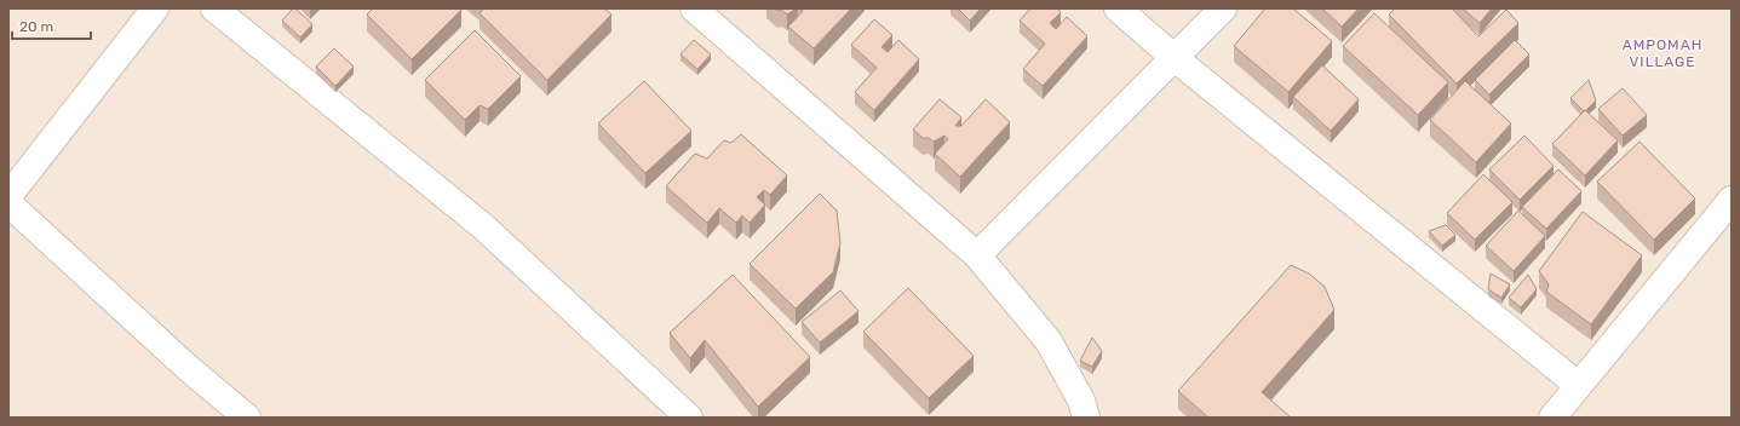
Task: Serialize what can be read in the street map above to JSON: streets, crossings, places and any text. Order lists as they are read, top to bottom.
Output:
{
  "districts": ["AMPOMAH VILLAGE"],
  "scale_bar": "20 m"
}
